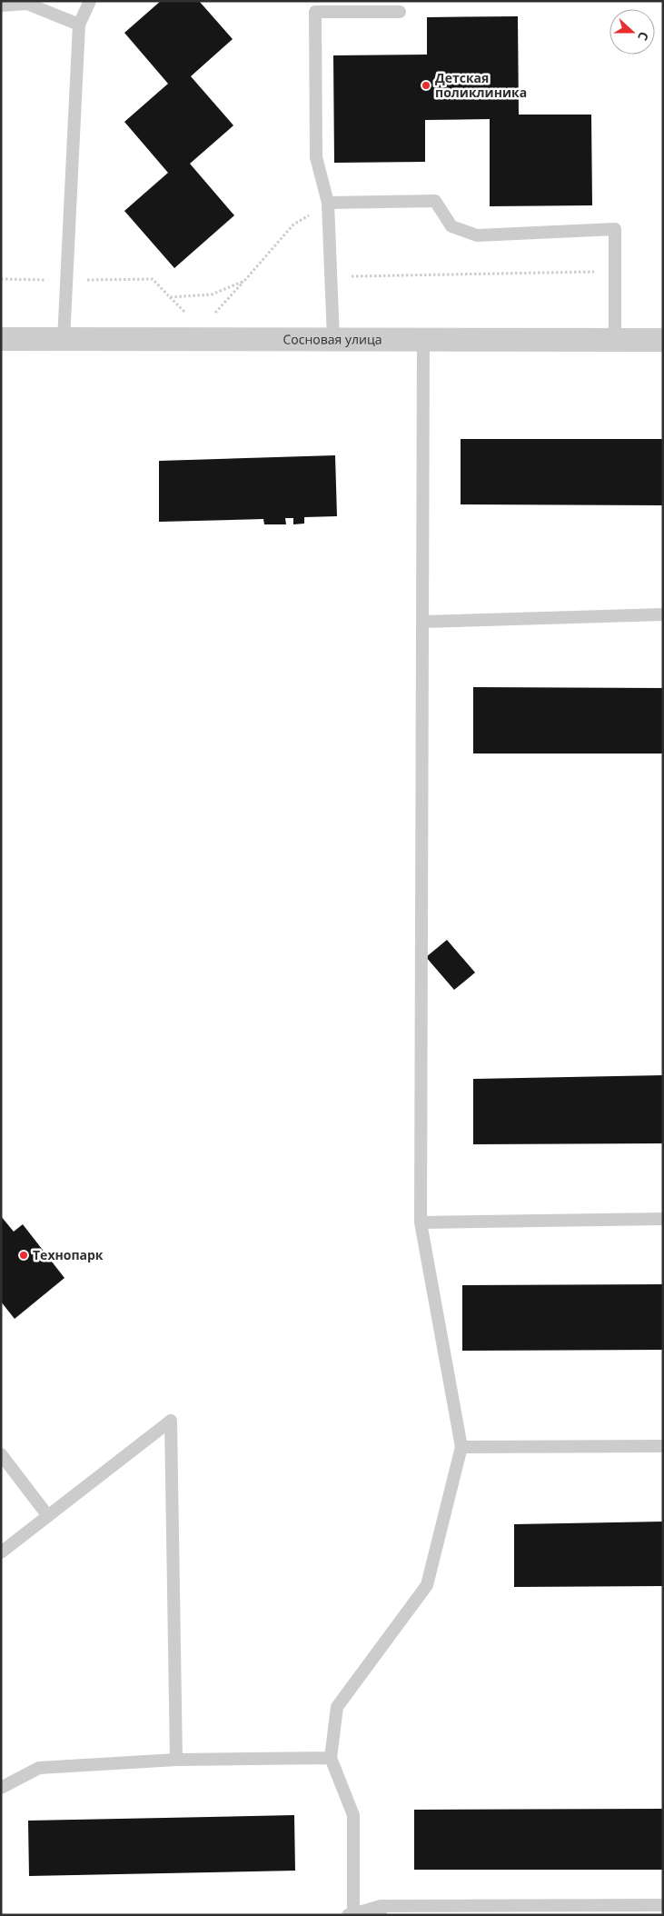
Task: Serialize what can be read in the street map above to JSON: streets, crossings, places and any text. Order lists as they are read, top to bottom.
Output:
{
  "streets": {
    "street": ["Сосновая улица"]
  },
  "places": ["Детская поликлиника", "Технопарк"],
  "north": "right"
}
